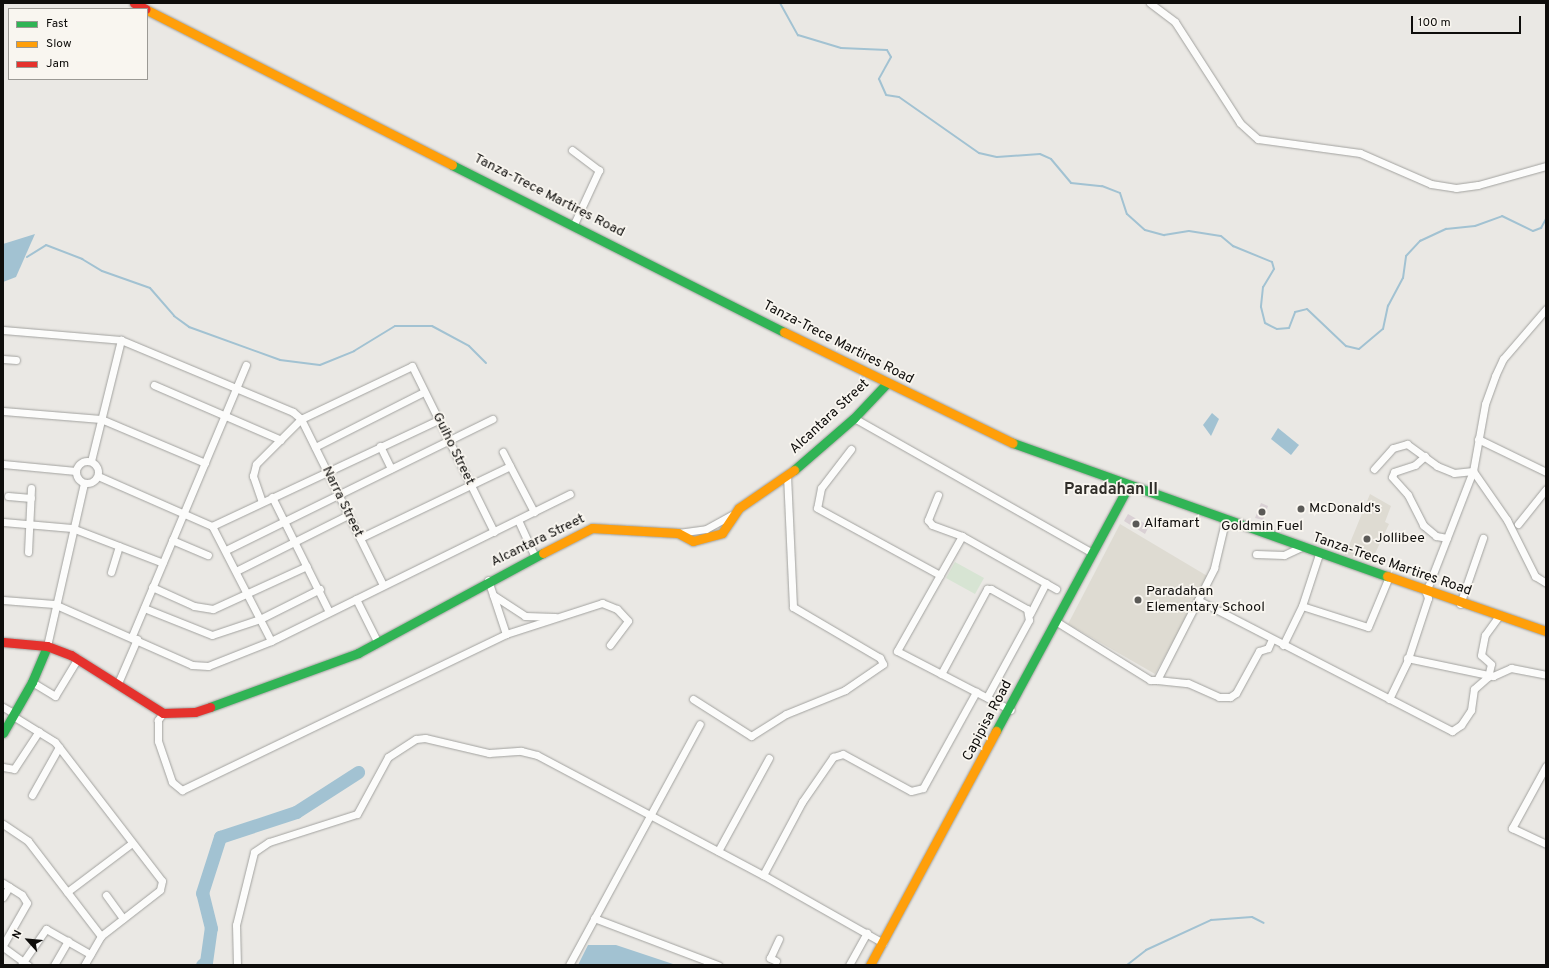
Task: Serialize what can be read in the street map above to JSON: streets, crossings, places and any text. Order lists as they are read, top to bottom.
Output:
{
  "streets": {
    "main road": ["Tanza-Trece Martires Road", "Alcantara Street", "Capipisa Road"],
    "street": ["Guiho Street", "Narra Street"]
  },
  "crossings": [
    ["Tanza-Trece Martires Road", "Alcantara Street"],
    ["Tanza-Trece Martires Road", "Capipisa Road"],
    ["Guiho Street", "Narra Street"]
  ],
  "districts": ["Paradahan II"],
  "places": [
    "McDonald's",
    "Goldmin Fuel",
    "Alfamart",
    "Jollibee",
    "Paradahan Elementary School"
  ],
  "legend": ["Fast", "Slow", "Jam"],
  "scale_bar": "100 m",
  "north": "top left"
}
